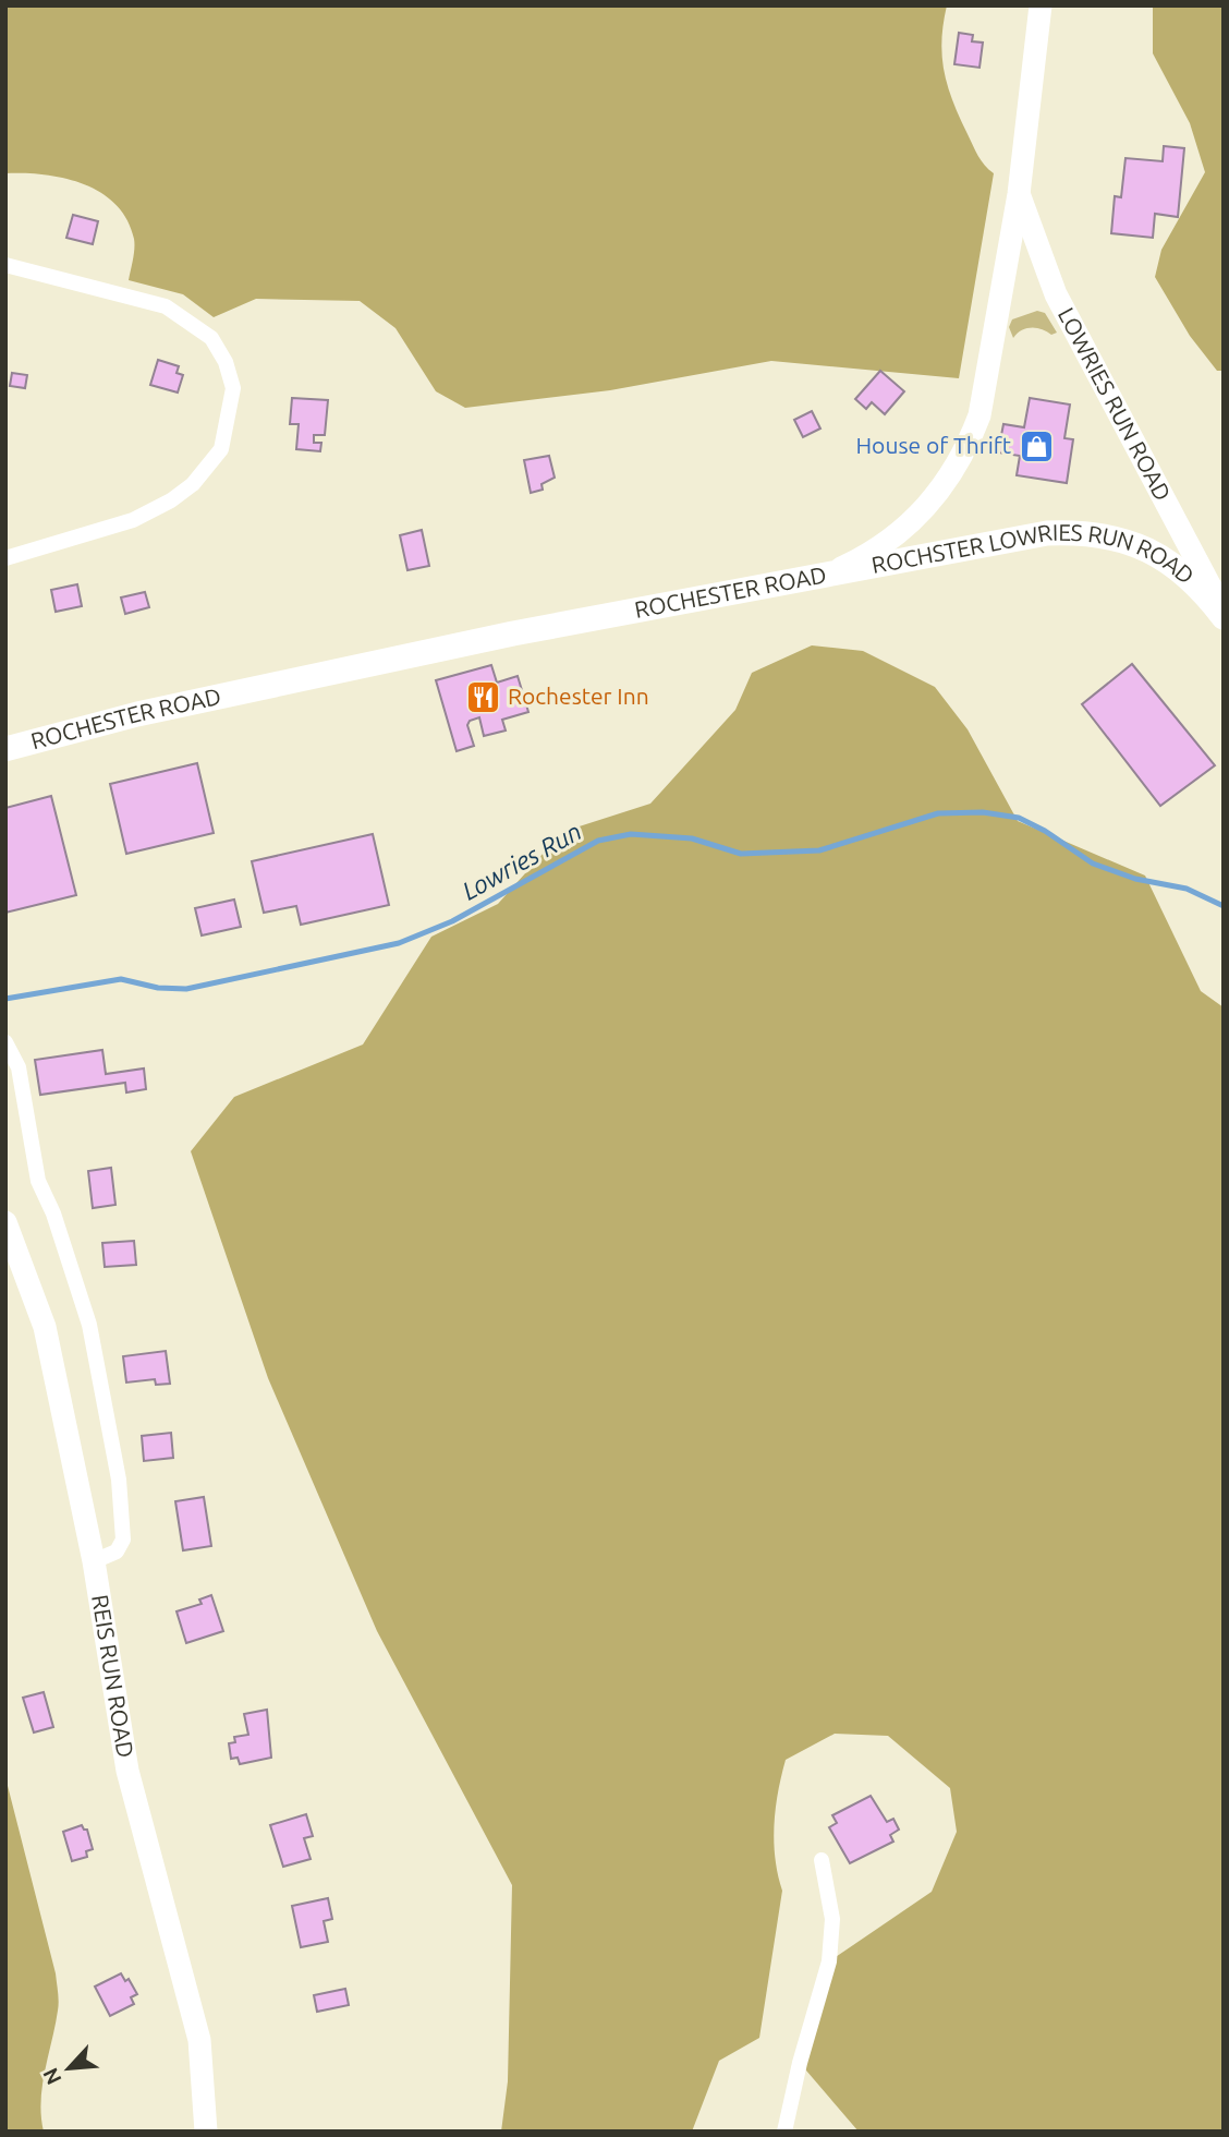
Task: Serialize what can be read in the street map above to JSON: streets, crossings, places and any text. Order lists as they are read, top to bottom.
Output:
{
  "streets": {
    "main road": ["ROCHSTER LOWRIES RUN ROAD", "ROCHESTER ROAD"],
    "street": ["LOWRIES RUN ROAD", "REIS RUN ROAD"]
  },
  "crossings": [
    ["LOWRIES RUN ROAD", "ROCHESTER ROAD"],
    ["ROCHSTER LOWRIES RUN ROAD", "ROCHESTER ROAD"]
  ],
  "water": ["Lowries Run"],
  "places": {
    "shop": ["House of Thrift"],
    "restaurant": ["Rochester Inn"]
  },
  "north": "bottom left"
}
